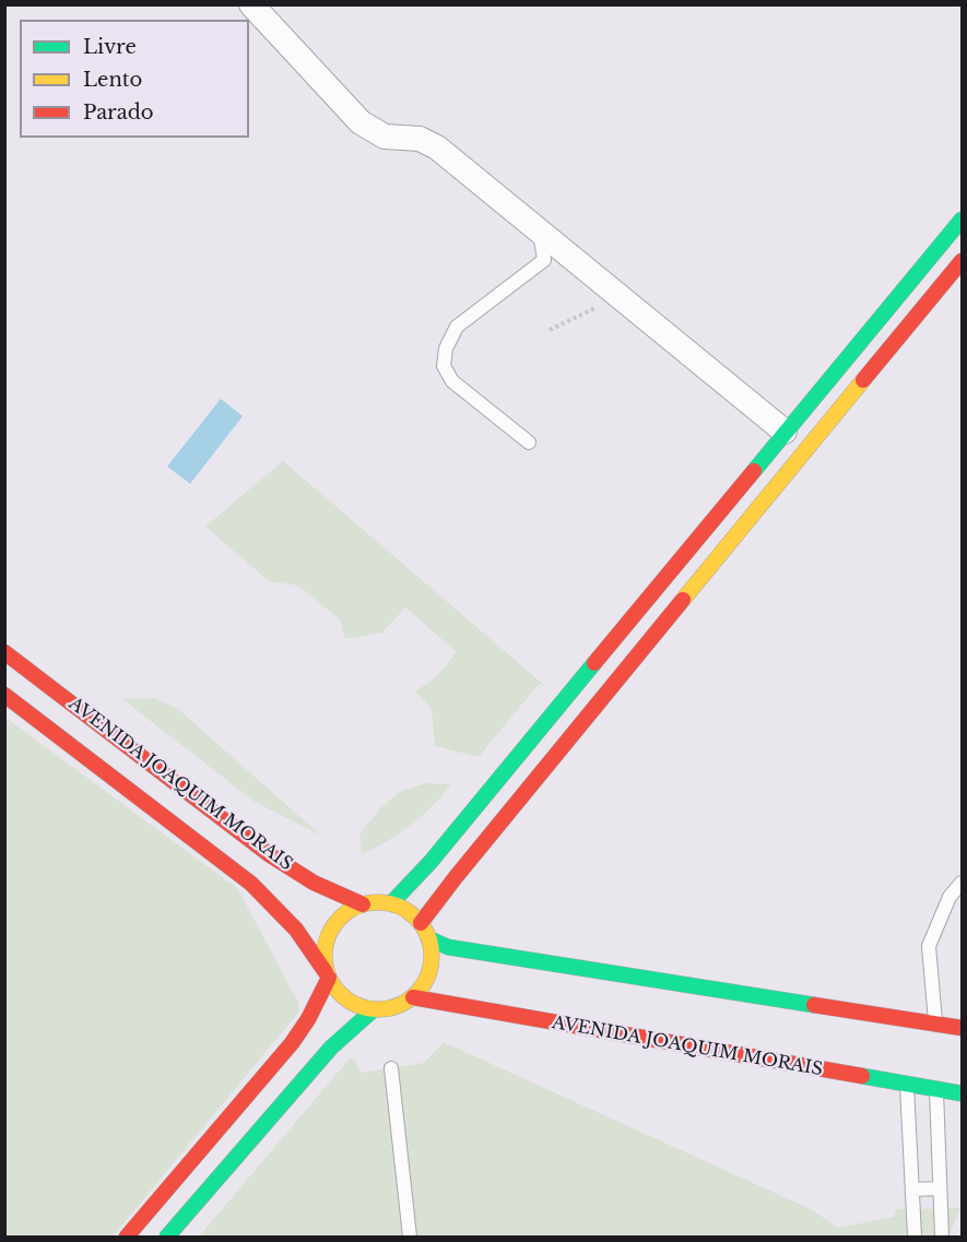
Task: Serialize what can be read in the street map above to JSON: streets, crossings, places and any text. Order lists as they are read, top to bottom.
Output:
{
  "streets": {
    "street": ["AVENIDA JOAQUIM MORAIS"]
  },
  "legend": ["Livre", "Lento", "Parado"]
}
